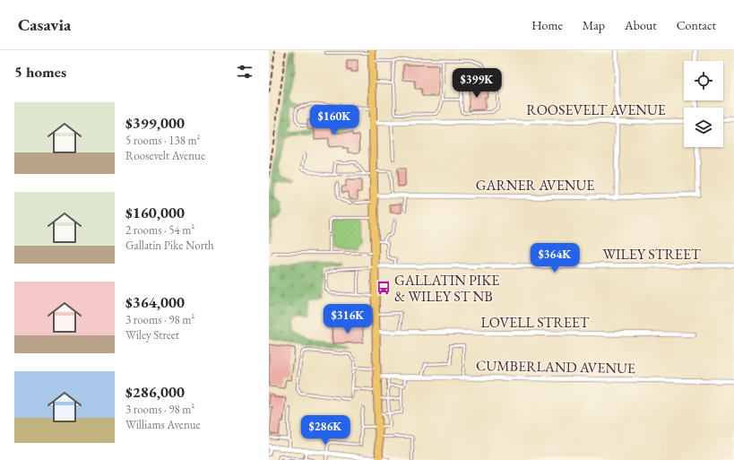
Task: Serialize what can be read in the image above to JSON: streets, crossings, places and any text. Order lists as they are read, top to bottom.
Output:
{
  "streets": {
    "street": [
      "ROOSEVELT AVENUE",
      "GARNER AVENUE",
      "WILEY STREET",
      "LOVELL STREET",
      "CUMBERLAND AVENUE"
    ]
  },
  "places": {
    "bus stop": ["GALLATIN PIKE & WILEY ST NB"]
  },
  "page": {
    "header": "Casavia",
    "nav": [
      "Home",
      "Map",
      "About",
      "Contact"
    ],
    "heading": "5 homes",
    "price": [
      "$399K",
      "$160K",
      "$364K",
      "$316K",
      "$286K"
    ],
    "list": [
      {
        "name": "$399,000",
        "note": "5 rooms · 138 m² · Roosevelt Avenue"
      },
      {
        "name": "$160,000",
        "note": "2 rooms · 54 m² · Gallatin Pike North"
      },
      {
        "name": "$364,000",
        "note": "3 rooms · 98 m² · Wiley Street"
      },
      {
        "name": "$286,000",
        "note": "3 rooms · 98 m² · Williams Avenue"
      }
    ]
  }
}
